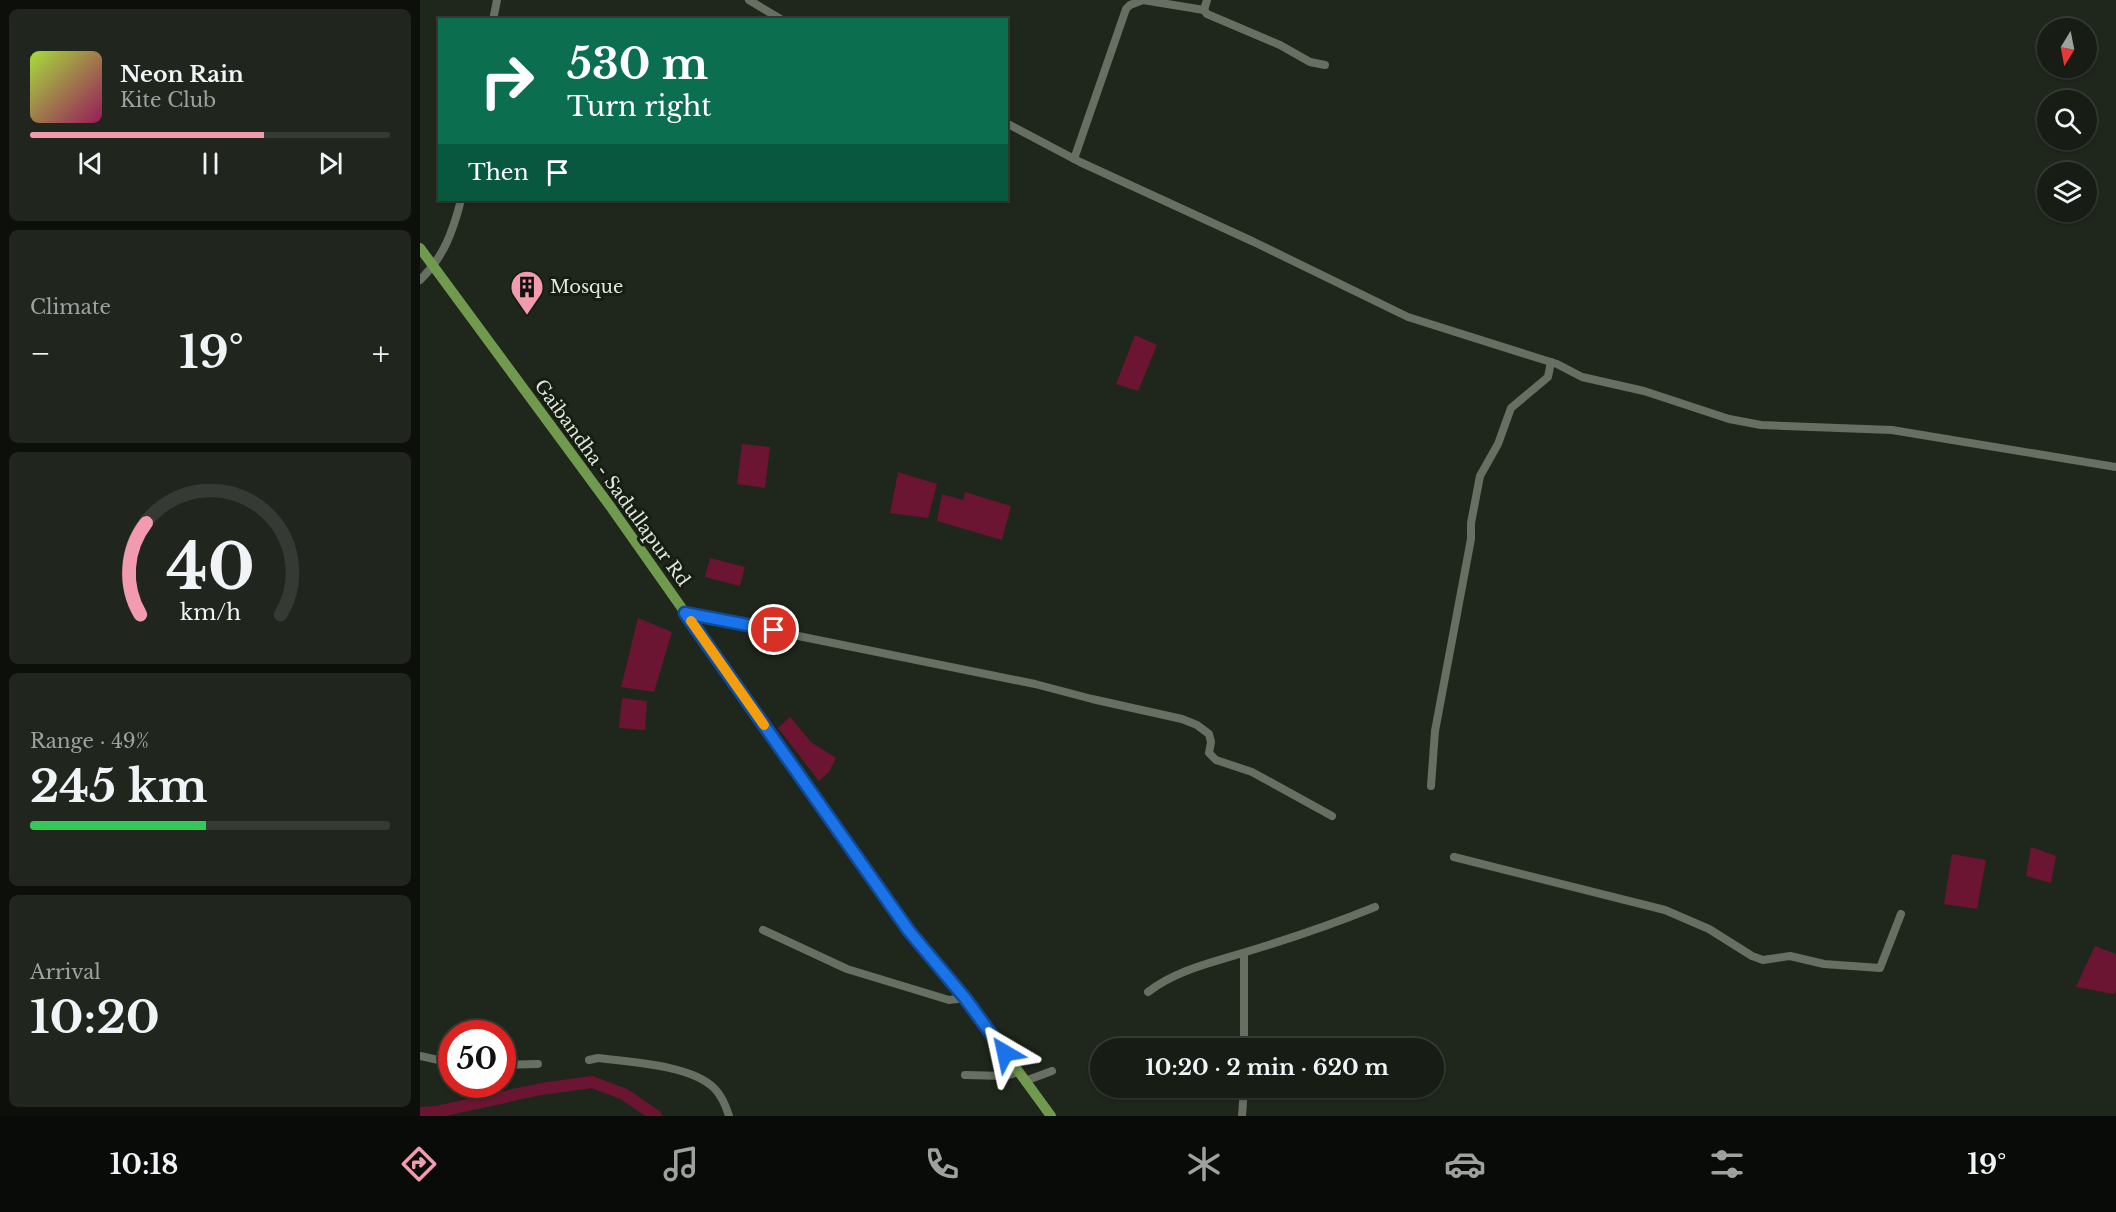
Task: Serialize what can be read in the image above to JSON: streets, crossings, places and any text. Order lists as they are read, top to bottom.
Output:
{
  "streets": {
    "main road": ["Gaibandha - Sadullapur Rd"]
  },
  "places": {
    "building": ["Mosque"]
  },
  "north": "bottom",
  "page": {
    "turn": ["530 m", "Turn right"],
    "song": ["Neon Rain", "Kite Club"],
    "then": "Then",
    "tile": [
      "Climate",
      ["Range · 49%", "245 km"],
      ["Arrival", "10:20"]
    ],
    "heat": ["−", "19°", "+"],
    "limit": "50",
    "trip": "10:20 · 2 min · 620 m",
    "tabs": ["10:18", "19°"],
    "gauge": ["40", "km/h"]
  }
}
